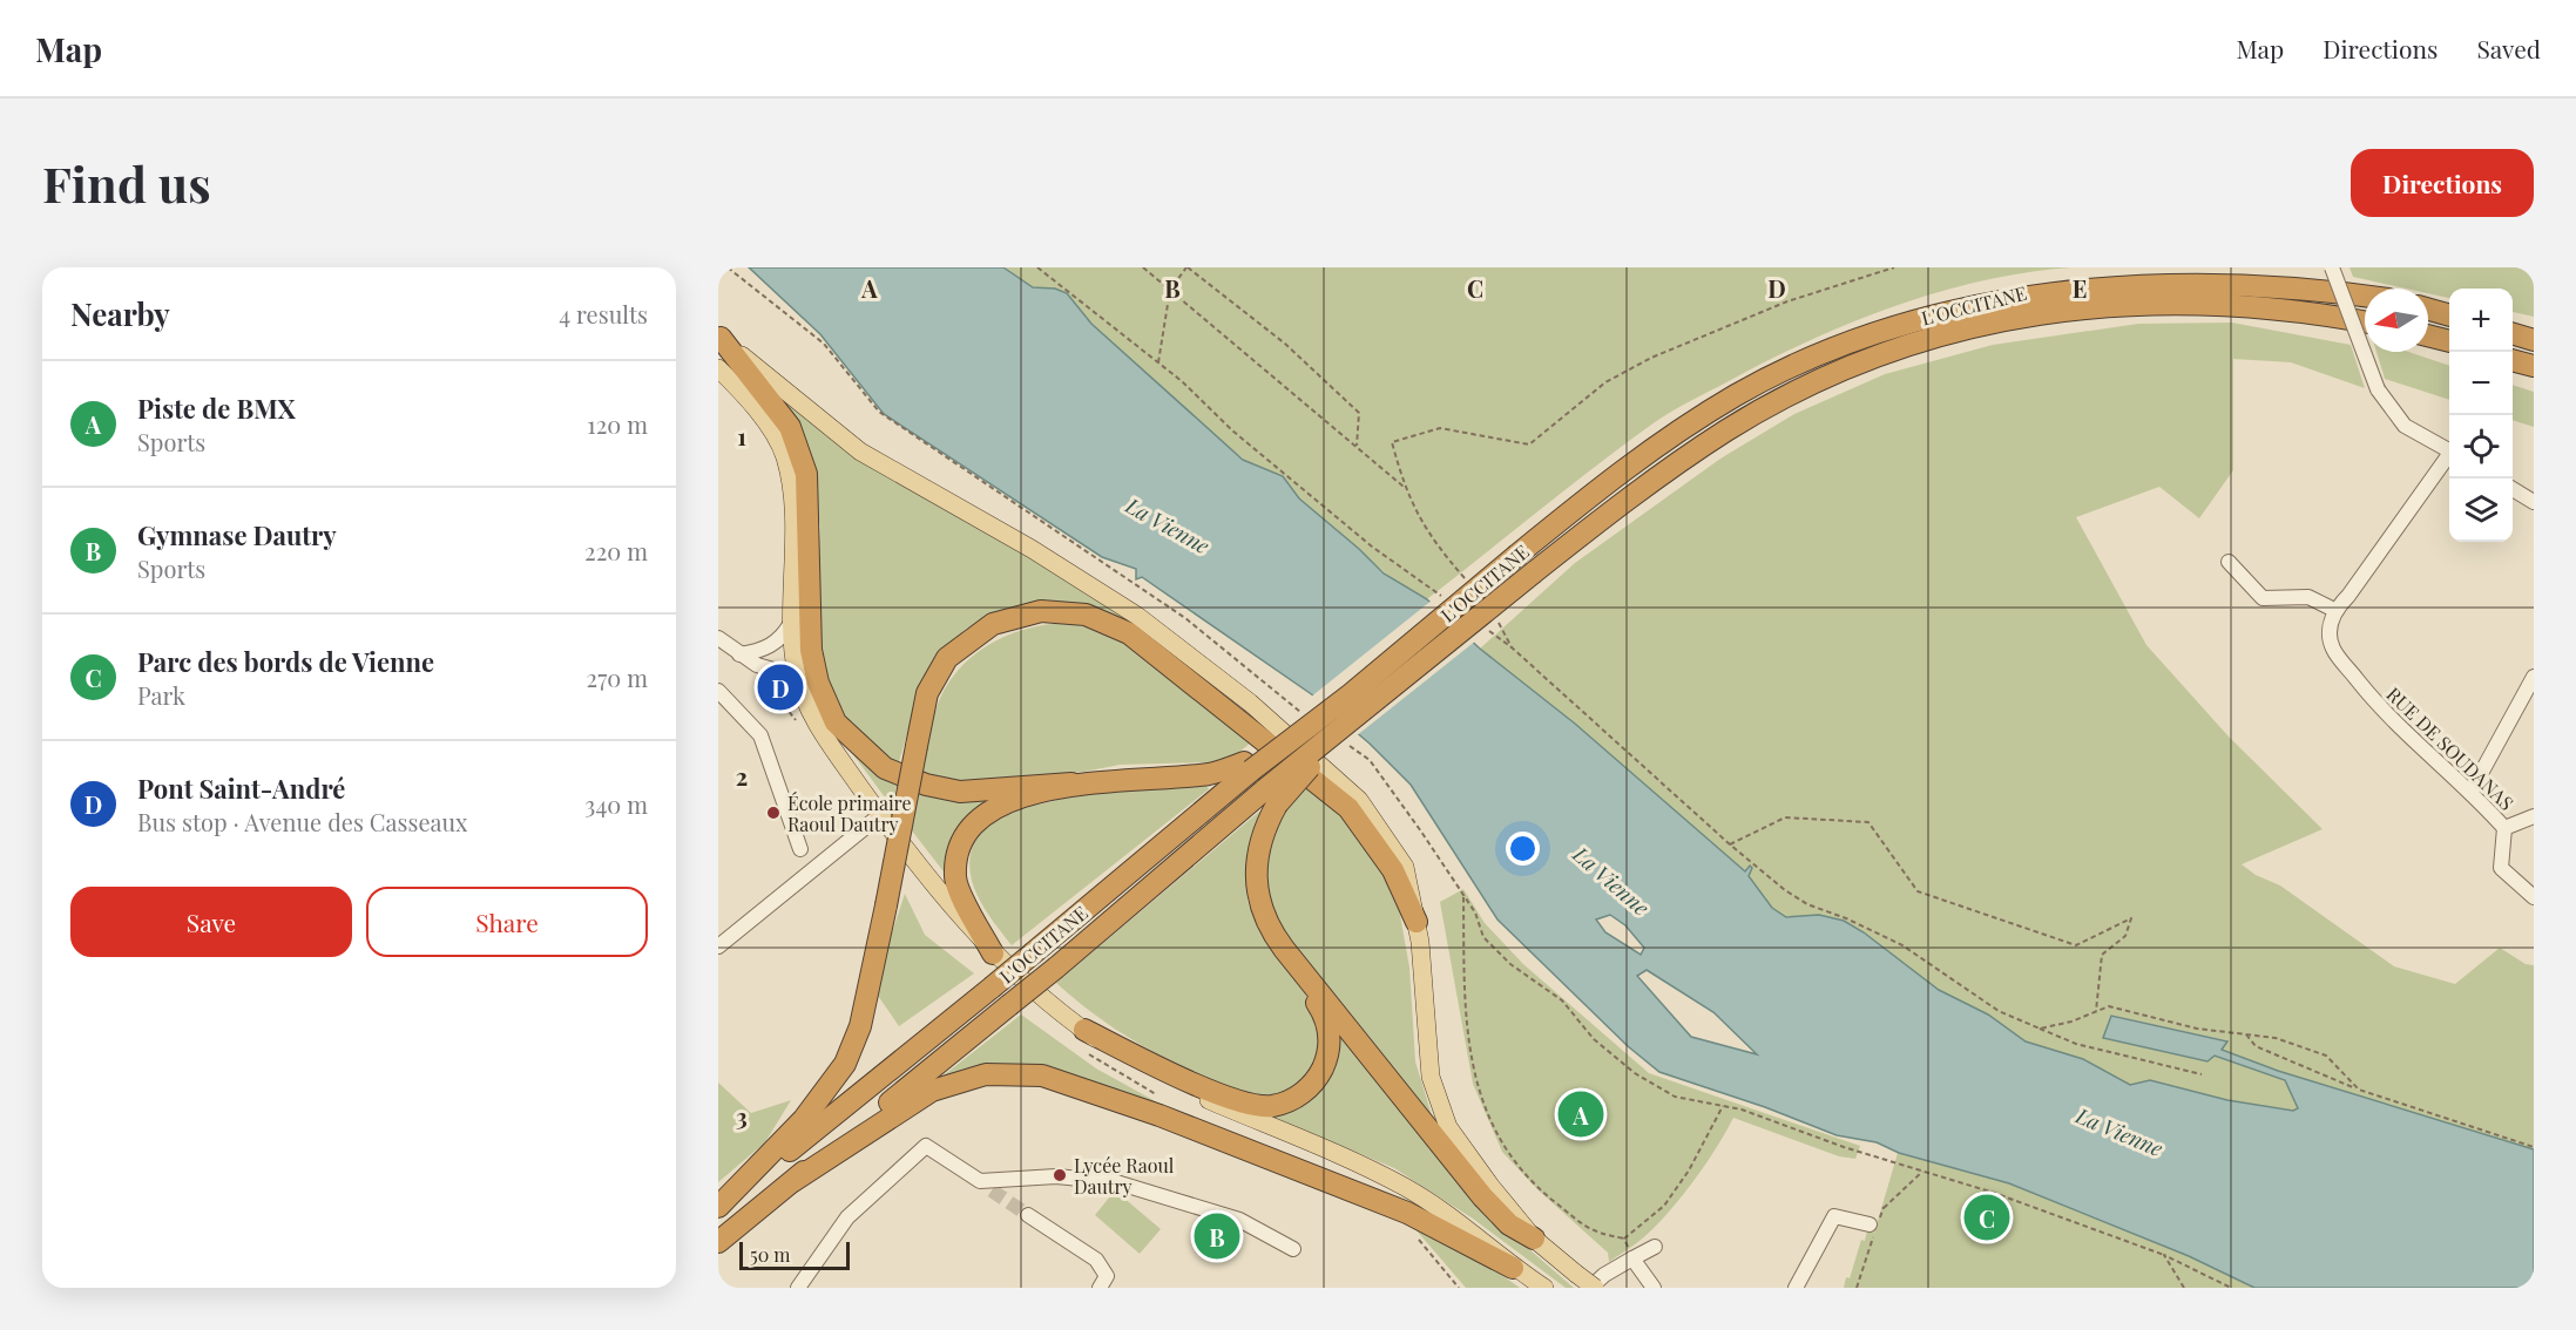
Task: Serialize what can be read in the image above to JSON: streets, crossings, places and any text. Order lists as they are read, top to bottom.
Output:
{
  "streets": {
    "highway": ["L'OCCITANE"],
    "street": ["RUE DE SOUDANAS"]
  },
  "water": ["La Vienne"],
  "places": ["École primaire Raoul Dautry", "Lycée Raoul Dautry"],
  "scale_bar": "50 m",
  "north": "left",
  "page": {
    "header": "Map",
    "nav": ["Map", "Directions", "Saved"],
    "buttons": [
      "Directions",
      ["Save", "Share"]
    ],
    "title": "Find us",
    "heading": ["Nearby", "4 results"],
    "map_buttons": ["+", "−"],
    "list": [
      {
        "mark": "A",
        "name": "Piste de BMX",
        "note": "Sports",
        "value": "120 m"
      },
      {
        "mark": "B",
        "name": "Gymnase Dautry",
        "note": "Sports",
        "value": "220 m"
      },
      {
        "mark": "C",
        "name": "Parc des bords de Vienne",
        "note": "Park",
        "value": "270 m"
      },
      {
        "mark": "D",
        "name": "Pont Saint-André",
        "note": "Bus stop · Avenue des Casseaux",
        "value": "340 m"
      }
    ],
    "pins": [
      "D",
      "A",
      "C",
      "B"
    ],
    "scale": "50 m"
  },
  "grid": {
    "columns": [
      "A",
      "B",
      "C",
      "D",
      "E"
    ],
    "rows": ["1", "2", "3"]
  }
}
